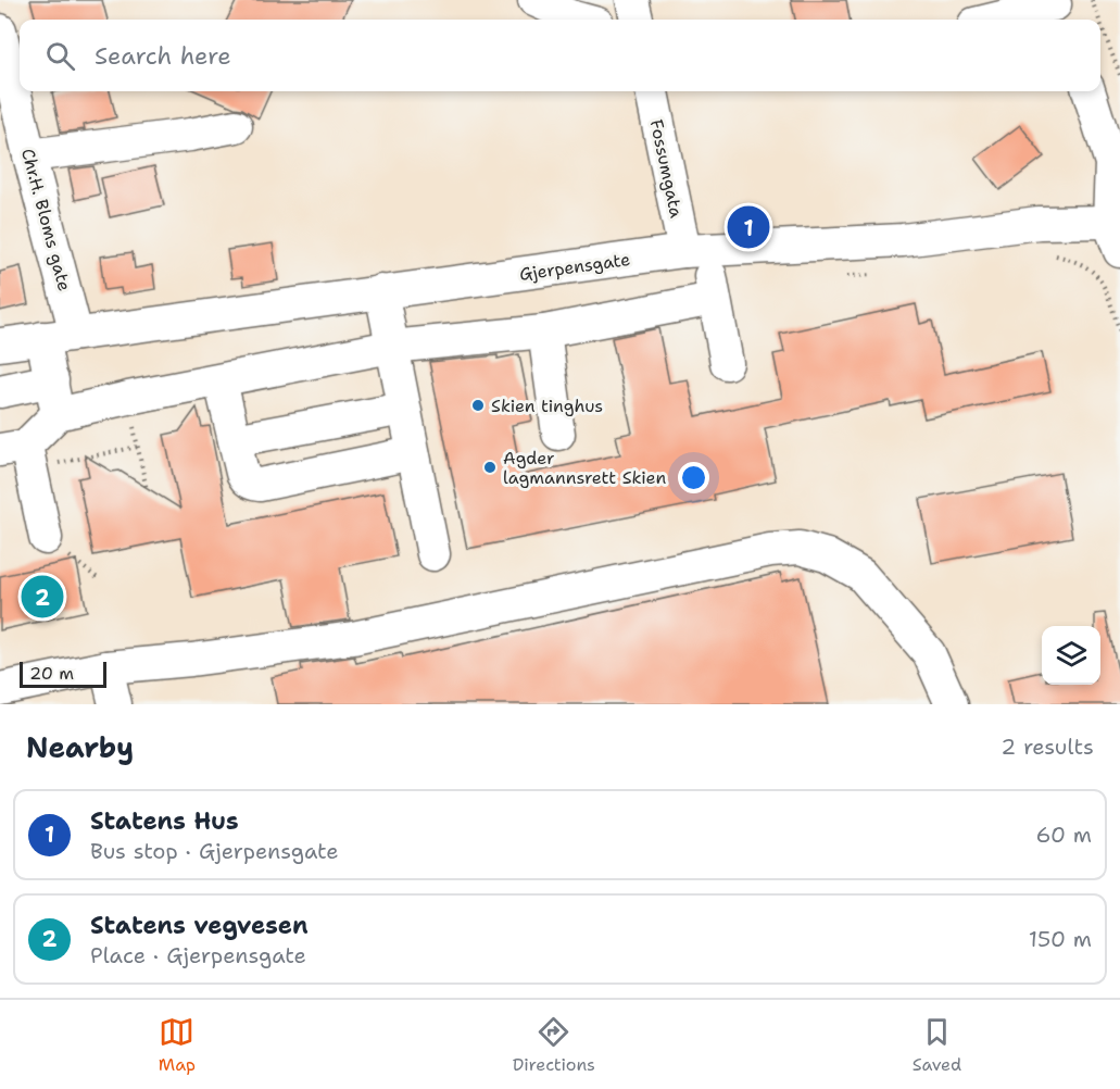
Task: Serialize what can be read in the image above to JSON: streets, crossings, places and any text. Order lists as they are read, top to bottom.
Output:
{
  "streets": {
    "street": ["Fossumgata", "Chr.H. Bloms gate", "Gjerpensgate"]
  },
  "crossings": [
    ["Fossumgata", "Gjerpensgate"],
    ["Chr.H. Bloms gate", "Gjerpensgate"]
  ],
  "places": ["Skien tinghus", "Agder lagmannsrett Skien"],
  "scale_bar": "20 m",
  "page": {
    "search": "Search here",
    "pins": ["1", "2"],
    "scale": "20 m",
    "heading": ["Nearby", "2 results"],
    "list": [
      {
        "mark": "1",
        "name": "Statens Hus",
        "note": "Bus stop · Gjerpensgate",
        "value": "60 m"
      },
      {
        "mark": "2",
        "name": "Statens vegvesen",
        "note": "Place · Gjerpensgate",
        "value": "150 m"
      }
    ],
    "nav": ["Map", "Directions", "Saved"]
  }
}
